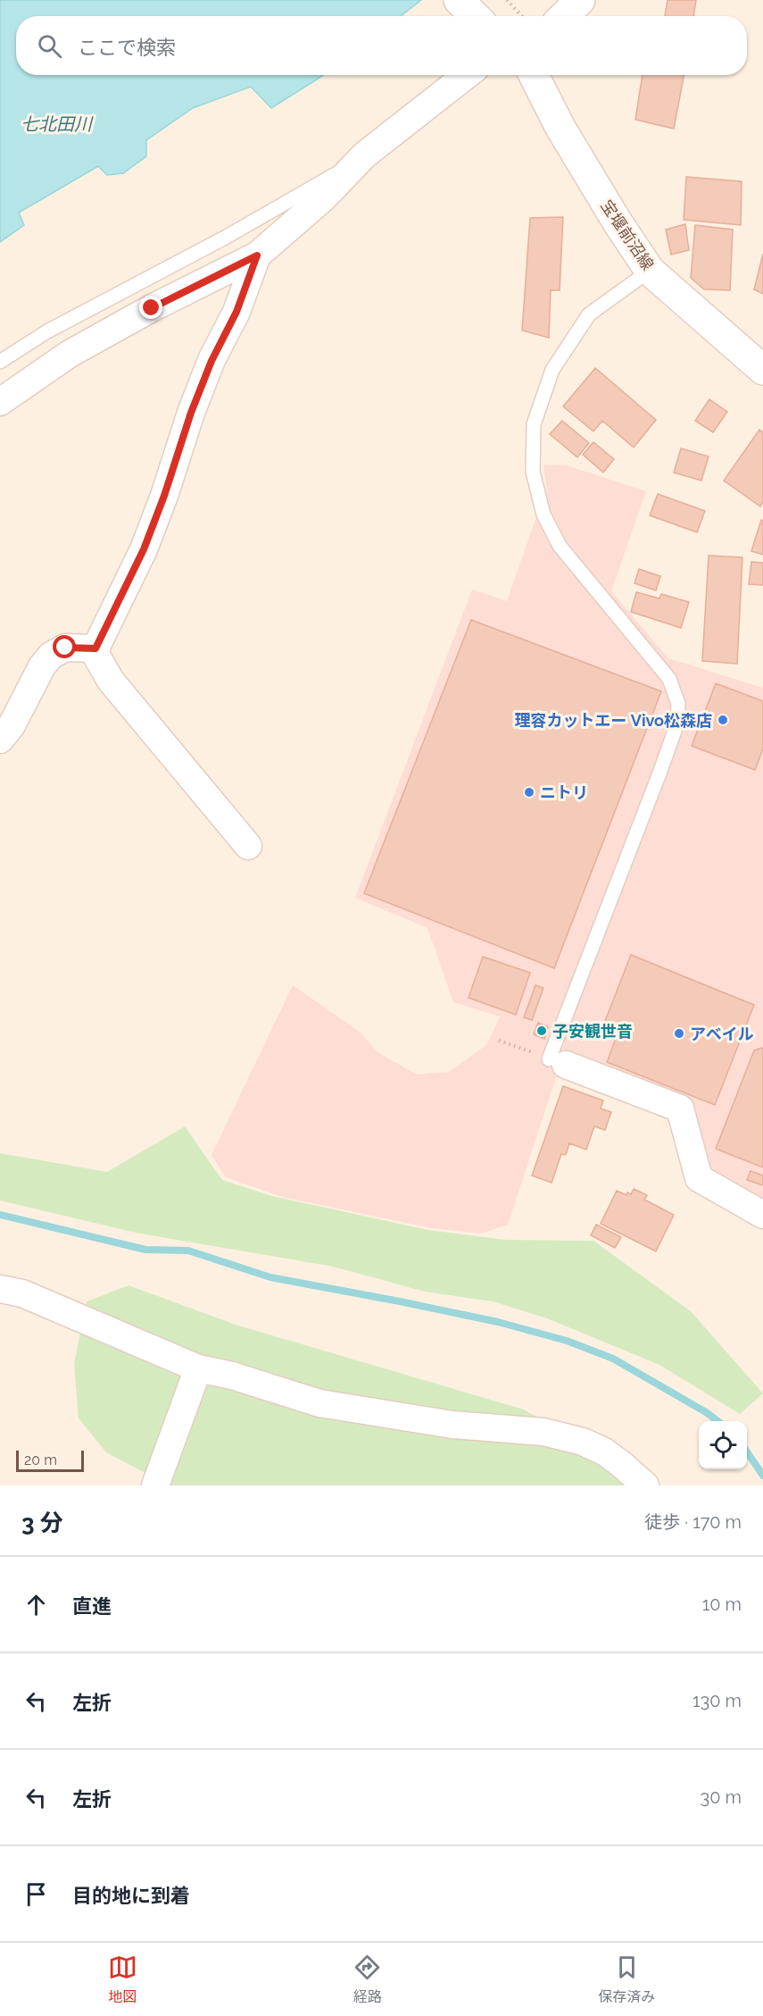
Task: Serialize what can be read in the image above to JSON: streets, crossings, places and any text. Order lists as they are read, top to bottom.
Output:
{
  "streets": {
    "street": ["宝堰前沼線"]
  },
  "water": ["七北田川"],
  "places": [
    "理容カットエー Vivo松森店",
    "ニトリ",
    "子安観世音",
    "アベイル"
  ],
  "scale_bar": "20 m",
  "page": {
    "search": "ここで検索",
    "scale": "20 m",
    "heading": ["3 分", "徒歩 · 170 m"],
    "list": [
      ["直進", "10 m"],
      ["左折", "130 m"],
      ["左折", "30 m"],
      "目的地に到着"
    ],
    "nav": ["地図", "経路", "保存済み"]
  }
}
